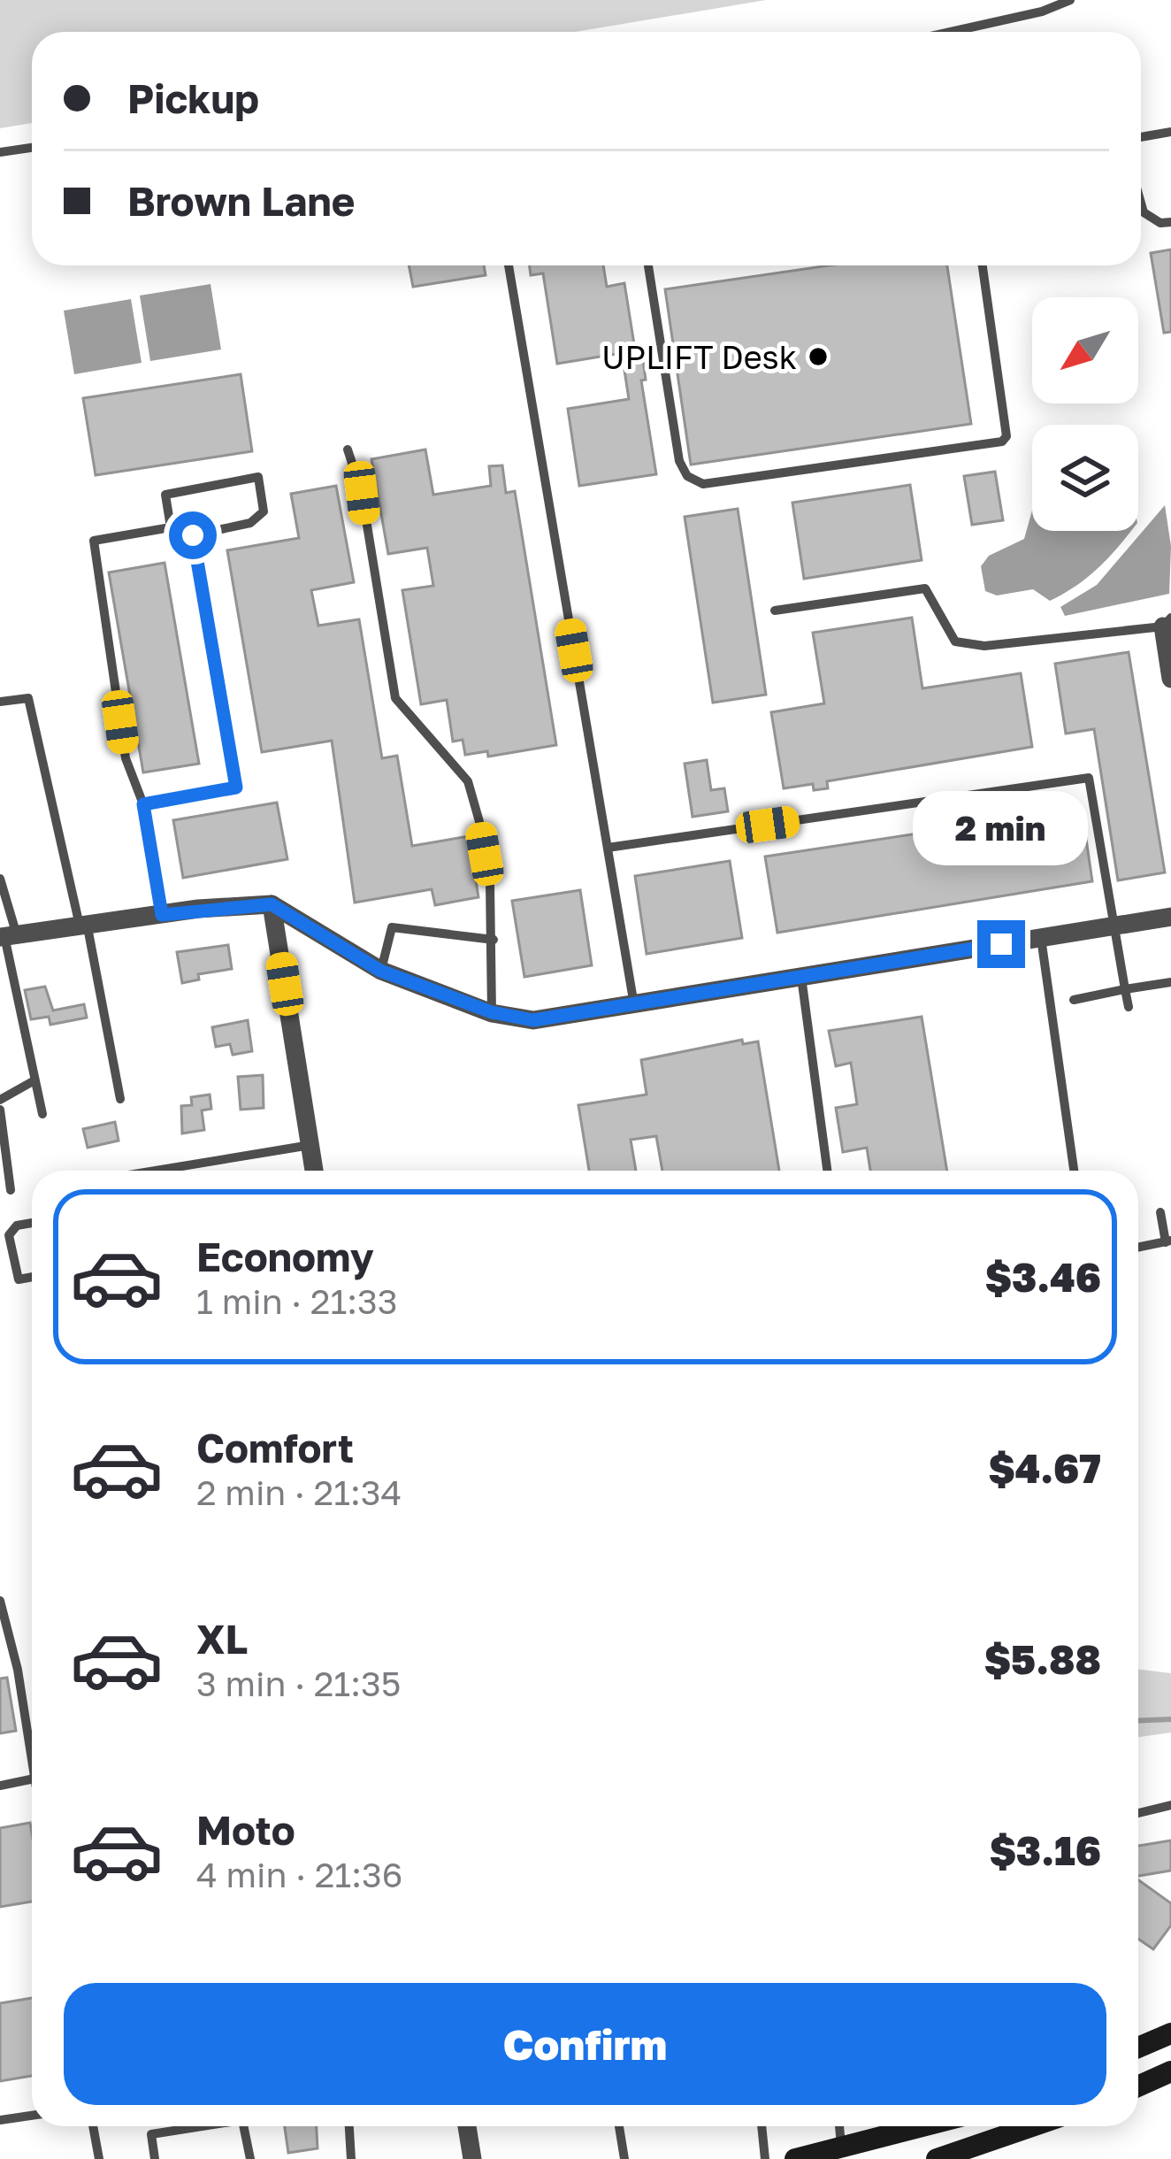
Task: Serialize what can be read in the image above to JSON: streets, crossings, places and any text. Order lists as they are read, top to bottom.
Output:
{
  "places": ["UPLIFT Desk"],
  "north": "bottom left",
  "page": {
    "banner": ["Pickup", "Brown Lane"],
    "bubble": "2 min",
    "list": [
      {
        "name": "Economy",
        "note": "1 min · 21:33",
        "value": "$3.46"
      },
      {
        "name": "Comfort",
        "note": "2 min · 21:34",
        "value": "$4.67"
      },
      {
        "name": "XL",
        "note": "3 min · 21:35",
        "value": "$5.88"
      },
      {
        "name": "Moto",
        "note": "4 min · 21:36",
        "value": "$3.16"
      }
    ],
    "buttons": "Confirm"
  }
}
